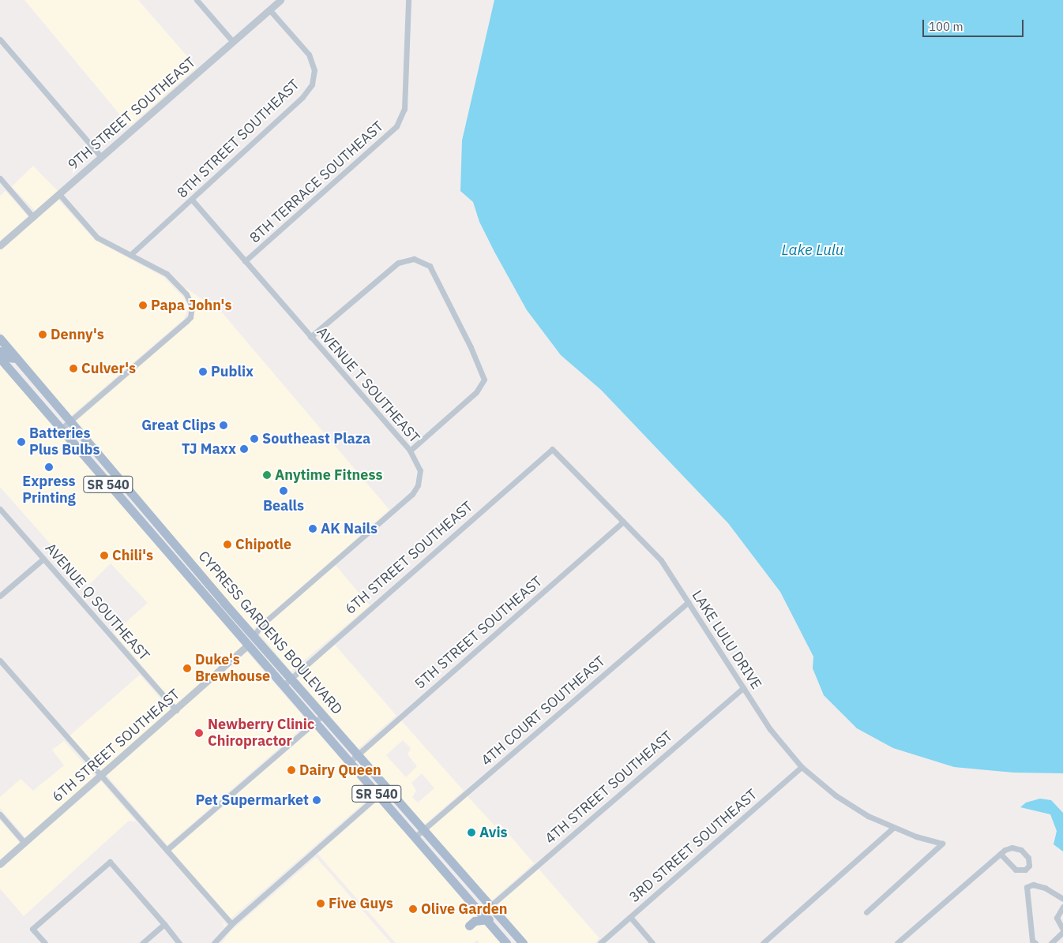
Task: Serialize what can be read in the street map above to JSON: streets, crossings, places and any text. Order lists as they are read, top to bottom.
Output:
{
  "streets": {
    "main road": ["SR 540", "CYPRESS GARDENS BOULEVARD"],
    "street": [
      "9TH STREET SOUTHEAST",
      "8TH STREET SOUTHEAST",
      "8TH TERRACE SOUTHEAST",
      "AVENUE T SOUTHEAST",
      "6TH STREET SOUTHEAST",
      "AVENUE Q SOUTHEAST",
      "5TH STREET SOUTHEAST",
      "LAKE LULU DRIVE",
      "4TH COURT SOUTHEAST",
      "4TH STREET SOUTHEAST",
      "3RD STREET SOUTHEAST"
    ]
  },
  "crossings": [
    ["9TH STREET SOUTHEAST", "8TH STREET SOUTHEAST"],
    ["8TH STREET SOUTHEAST", "AVENUE T SOUTHEAST"],
    ["8TH TERRACE SOUTHEAST", "AVENUE T SOUTHEAST"],
    ["AVENUE T SOUTHEAST", "6TH STREET SOUTHEAST"],
    ["AVENUE T SOUTHEAST", "CYPRESS GARDENS BOULEVARD"],
    ["6TH STREET SOUTHEAST", "AVENUE Q SOUTHEAST"],
    ["6TH STREET SOUTHEAST", "CYPRESS GARDENS BOULEVARD"],
    ["6TH STREET SOUTHEAST", "LAKE LULU DRIVE"],
    ["CYPRESS GARDENS BOULEVARD", "5TH STREET SOUTHEAST"],
    ["CYPRESS GARDENS BOULEVARD", "4TH COURT SOUTHEAST"],
    ["CYPRESS GARDENS BOULEVARD", "4TH STREET SOUTHEAST"],
    ["5TH STREET SOUTHEAST", "LAKE LULU DRIVE"],
    ["LAKE LULU DRIVE", "4TH COURT SOUTHEAST"],
    ["LAKE LULU DRIVE", "4TH STREET SOUTHEAST"],
    ["LAKE LULU DRIVE", "3RD STREET SOUTHEAST"]
  ],
  "water": ["Lake Lulu"],
  "places": [
    "Papa John's",
    "Denny's",
    "Culver's",
    "Publix",
    "Great Clips",
    "Southeast Plaza",
    "Batteries Plus Bulbs",
    "TJ Maxx",
    "Express Printing",
    "Anytime Fitness",
    "Bealls",
    "AK Nails",
    "Chipotle",
    "Chili's",
    "Duke's Brewhouse",
    "Newberry Clinic Chiropractor",
    "Dairy Queen",
    "Pet Supermarket",
    "Avis",
    "Five Guys",
    "Olive Garden"
  ],
  "scale_bar": "100 m"
}
